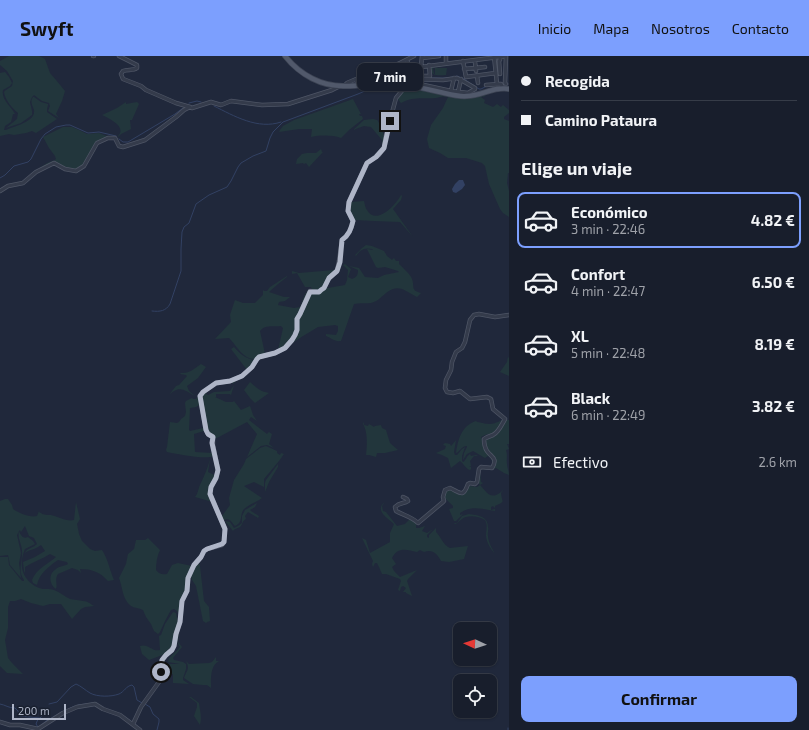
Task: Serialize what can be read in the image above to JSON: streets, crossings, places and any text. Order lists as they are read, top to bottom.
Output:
{
  "scale_bar": "200 m",
  "north": "left",
  "page": {
    "header": "Swyft",
    "nav": [
      "Inicio",
      "Mapa",
      "Nosotros",
      "Contacto"
    ],
    "banner": ["Recogida", "Camino Pataura"],
    "bubble": "7 min",
    "heading": "Elige un viaje",
    "list": [
      {
        "name": "Económico",
        "note": "3 min · 22:46",
        "value": "4.82 €"
      },
      {
        "name": "Confort",
        "note": "4 min · 22:47",
        "value": "6.50 €"
      },
      {
        "name": "XL",
        "note": "5 min · 22:48",
        "value": "8.19 €"
      },
      {
        "name": "Black",
        "note": "6 min · 22:49",
        "value": "3.82 €"
      }
    ],
    "pay": ["Efectivo", "2.6 km"],
    "buttons": "Confirmar",
    "scale": "200 m"
  }
}
